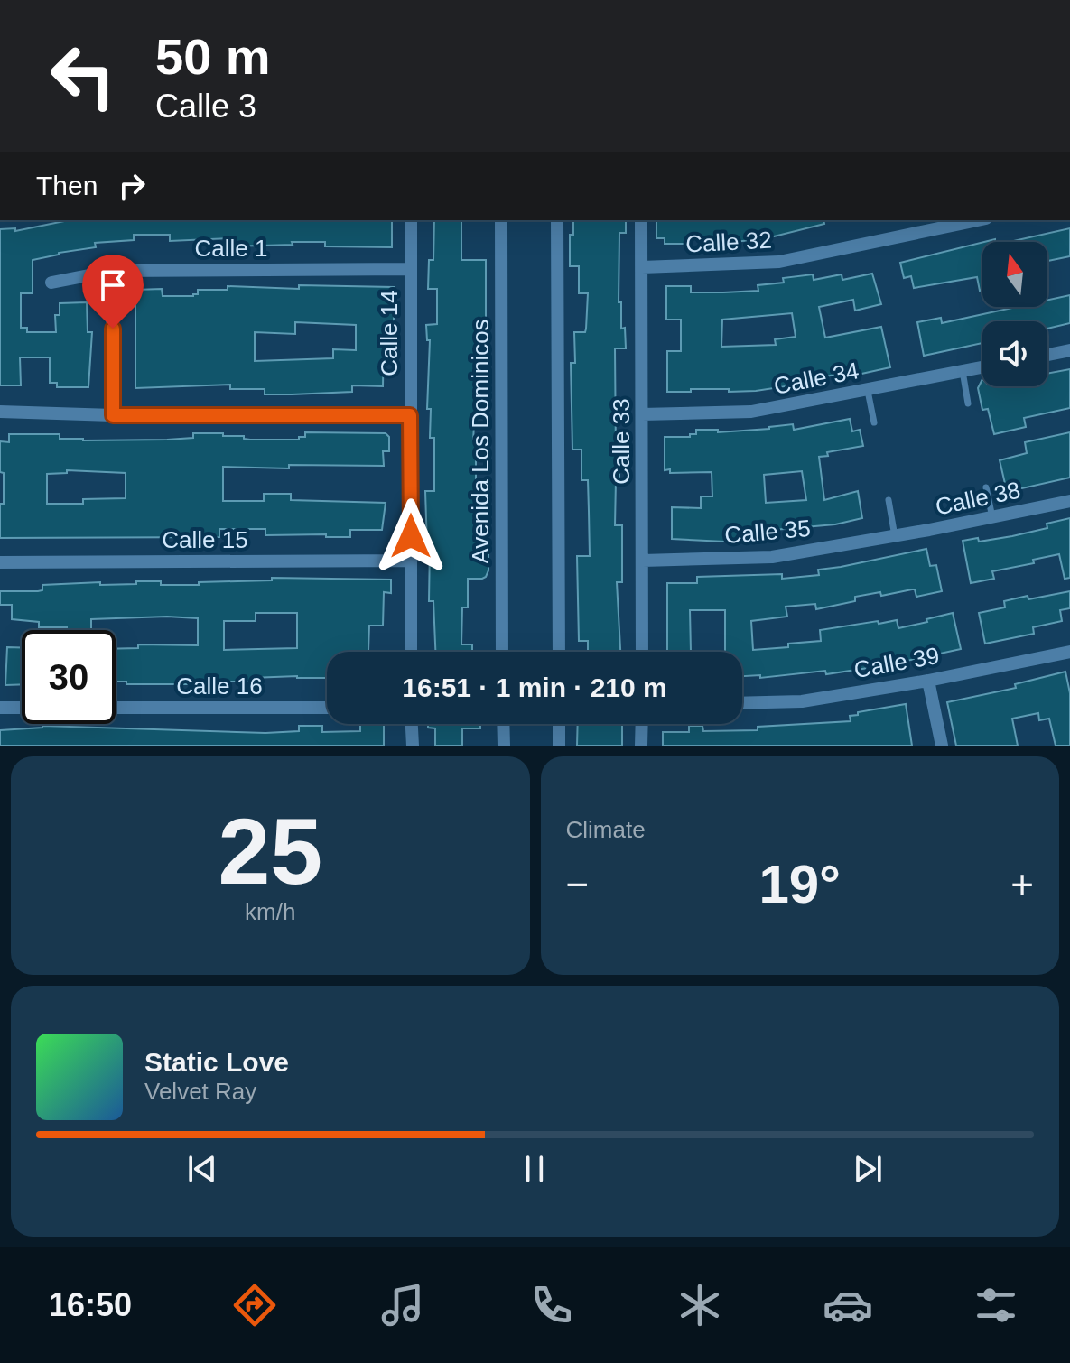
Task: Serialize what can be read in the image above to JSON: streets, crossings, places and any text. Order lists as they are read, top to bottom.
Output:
{
  "streets": {
    "street": [
      "Calle 32",
      "Calle 1",
      "Calle 14",
      "Calle 34",
      "Avenida Los Dominicos",
      "Calle 33",
      "Calle 38",
      "Calle 35",
      "Calle 15",
      "Calle 39",
      "Calle 16"
    ]
  },
  "crossings": [
    ["Calle 32", "Calle 33"],
    ["Calle 1", "Calle 14"],
    ["Calle 14", "Calle 15"],
    ["Calle 34", "Calle 33"],
    ["Calle 33", "Calle 35"],
    ["Calle 38", "Calle 35"]
  ],
  "north": "top",
  "page": {
    "turn": ["50 m", "Calle 3"],
    "then": "Then",
    "limit": "30",
    "trip": "16:51 · 1 min · 210 m",
    "tile": [
      ["25", "km/h"],
      "Climate"
    ],
    "heat": ["−", "19°", "+"],
    "song": ["Static Love", "Velvet Ray"],
    "tabs": "16:50"
  }
}
